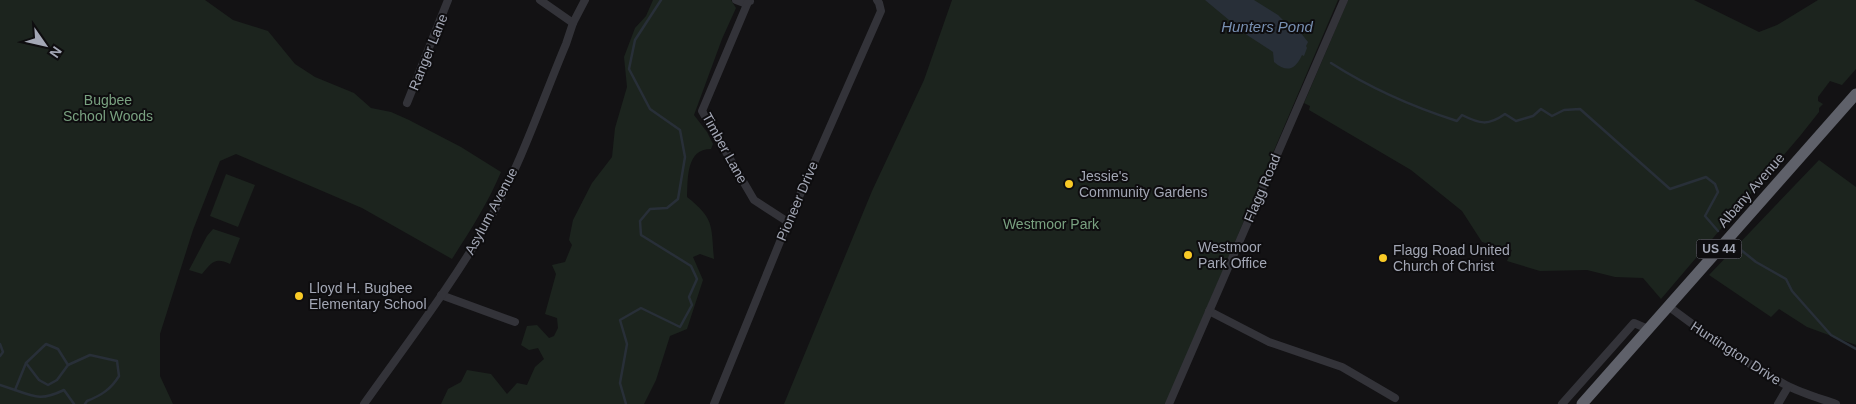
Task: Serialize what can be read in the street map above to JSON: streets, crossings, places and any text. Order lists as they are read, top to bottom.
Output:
{
  "streets": {
    "highway": ["Albany Avenue", "US 44"],
    "street": [
      "Ranger Lane",
      "Timber Lane",
      "Flagg Road",
      "Pioneer Drive",
      "Asylum Avenue",
      "Huntington Drive"
    ]
  },
  "crossings": [
    ["Timber Lane", "Pioneer Drive"],
    ["Albany Avenue", "Huntington Drive"]
  ],
  "water": ["Hunters Pond"],
  "parks": ["Bugbee School Woods", "Westmoor Park"],
  "places": [
    "Jessie's Community Gardens",
    "Westmoor Park Office",
    "Flagg Road United Church of Christ",
    "Lloyd H. Bugbee Elementary School"
  ],
  "north": "bottom right"
}
